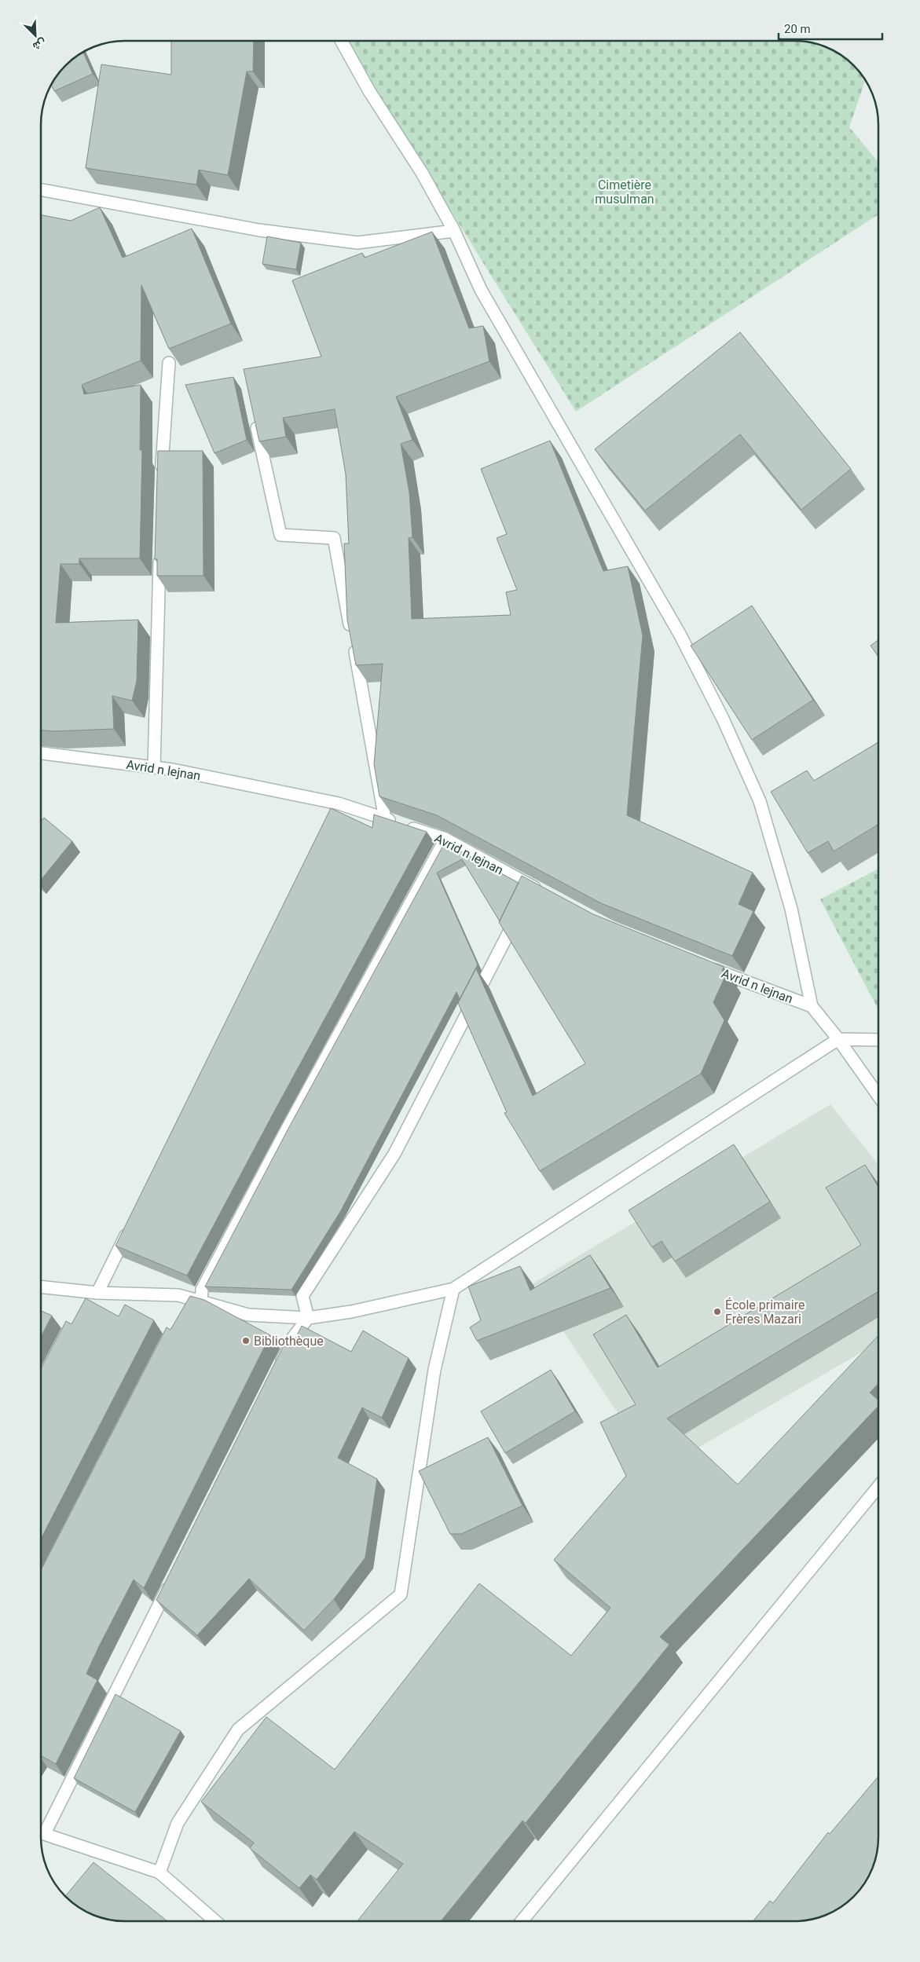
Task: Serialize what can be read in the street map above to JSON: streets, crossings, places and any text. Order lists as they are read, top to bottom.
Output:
{
  "streets": {
    "street": ["Avrid n lejnan"]
  },
  "parks": ["Cimetière musulman"],
  "places": ["École primaire Frères Mazari", "Bibliothèque"],
  "scale_bar": "20 m",
  "north": "bottom right"
}
